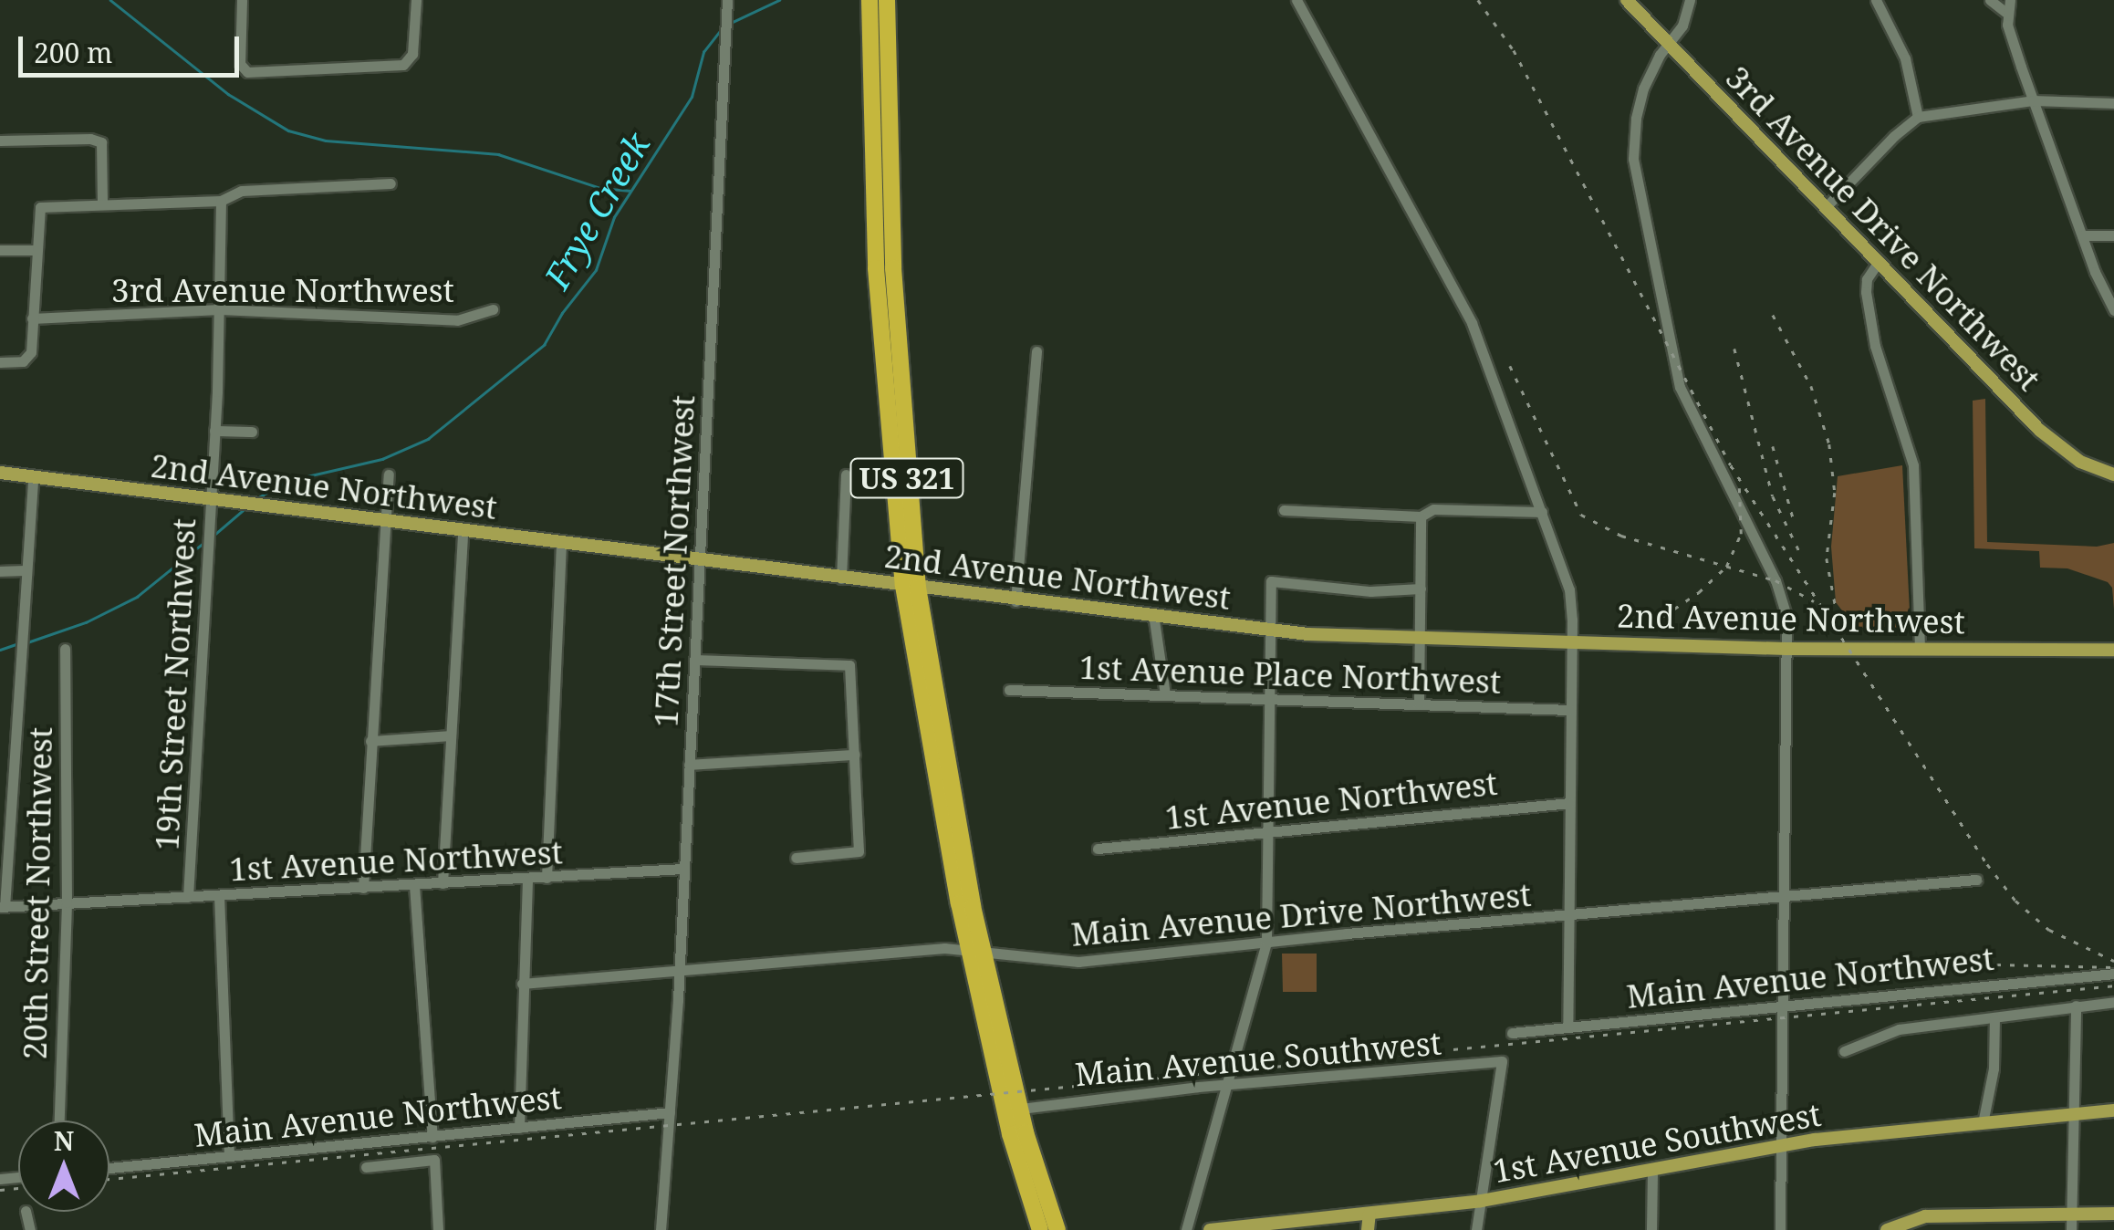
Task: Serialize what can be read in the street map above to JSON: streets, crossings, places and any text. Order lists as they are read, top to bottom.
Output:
{
  "streets": {
    "highway": ["US 321"],
    "main road": ["3rd Avenue Drive Northwest", "2nd Avenue Northwest", "1st Avenue Southwest"],
    "street": [
      "3rd Avenue Northwest",
      "17th Street Northwest",
      "1st Avenue Place Northwest",
      "19th Street Northwest",
      "1st Avenue Northwest",
      "20th Street Northwest",
      "Main Avenue Drive Northwest",
      "Main Avenue Northwest",
      "Main Avenue Southwest"
    ]
  },
  "crossings": [
    ["3rd Avenue Northwest", "19th Street Northwest"],
    ["US 321", "2nd Avenue Northwest"],
    ["US 321", "Main Avenue Drive Northwest"],
    ["US 321", "Main Avenue Southwest"],
    ["2nd Avenue Northwest", "17th Street Northwest"],
    ["2nd Avenue Northwest", "19th Street Northwest"],
    ["17th Street Northwest", "1st Avenue Northwest"],
    ["17th Street Northwest", "Main Avenue Drive Northwest"],
    ["17th Street Northwest", "Main Avenue Northwest"],
    ["19th Street Northwest", "1st Avenue Northwest"],
    ["1st Avenue Northwest", "20th Street Northwest"],
    ["Main Avenue Southwest", "1st Avenue Southwest"]
  ],
  "water": ["Frye Creek"],
  "scale_bar": "200 m",
  "north": "top"
}
